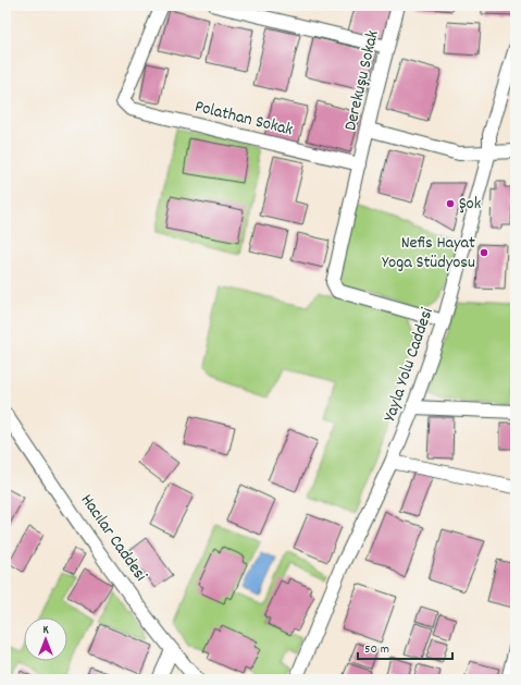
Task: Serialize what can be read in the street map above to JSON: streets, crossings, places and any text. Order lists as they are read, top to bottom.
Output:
{
  "streets": {
    "street": [
      "Derekuşu Sokak",
      "Polathan Sokak",
      "Yayla Yolu Caddesi",
      "Hacılar Caddesi"
    ]
  },
  "crossings": [
    ["Derekuşu Sokak", "Polathan Sokak"],
    ["Derekuşu Sokak", "Yayla Yolu Caddesi"]
  ],
  "places": ["Şok", "Nefis Hayat Yoga Stüdyosu"],
  "scale_bar": "50 m",
  "north": "top"
}
